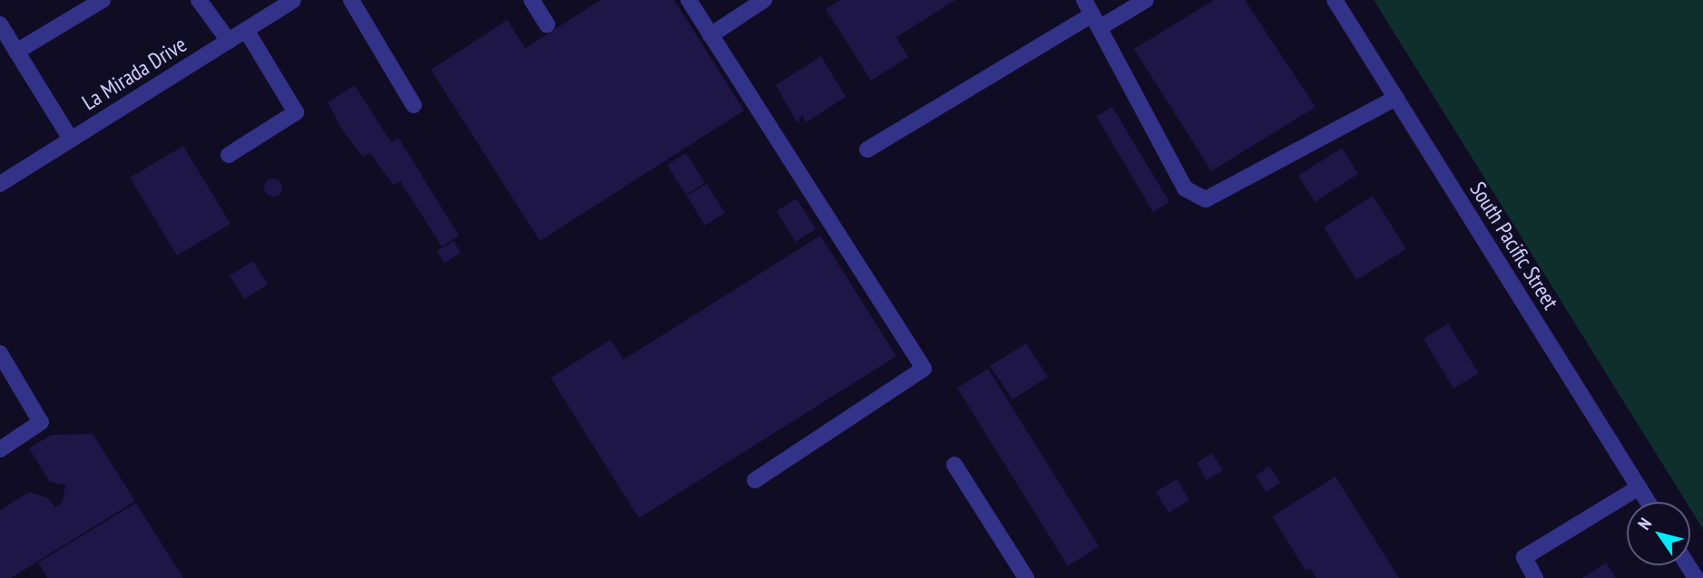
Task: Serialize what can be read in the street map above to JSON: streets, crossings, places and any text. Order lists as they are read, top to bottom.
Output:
{
  "streets": {
    "street": ["La Mirada Drive", "South Pacific Street"]
  },
  "north": "top left"
}
